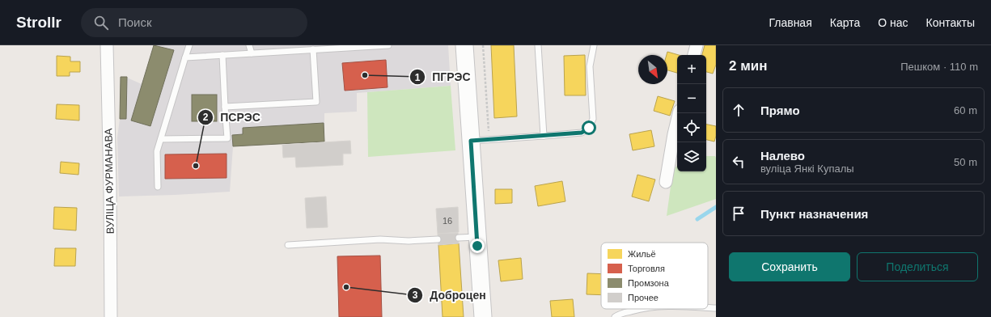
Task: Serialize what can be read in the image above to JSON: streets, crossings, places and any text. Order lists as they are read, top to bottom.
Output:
{
  "streets": {
    "street": ["ВУЛІЦА ФУРМАНАВА"]
  },
  "places": ["ПГРЭС", "ПСРЭС", "Доброцен"],
  "house_numbers": ["16"],
  "legend": [
    "Жильё",
    "Торговля",
    "Промзона",
    "Прочее"
  ],
  "north": "bottom right",
  "page": {
    "header": "Strollr",
    "search": "Поиск",
    "nav": [
      "Главная",
      "Карта",
      "О нас",
      "Контакты"
    ],
    "heading": ["2 мин", "Пешком · 110 m"],
    "map_buttons": ["+", "−"],
    "list": [
      ["Прямо", "60 m"],
      ["Налево", "вуліца Янкі Купалы", "50 m"],
      "Пункт назначения"
    ],
    "buttons": ["Сохранить", "Поделиться"]
  }
}
